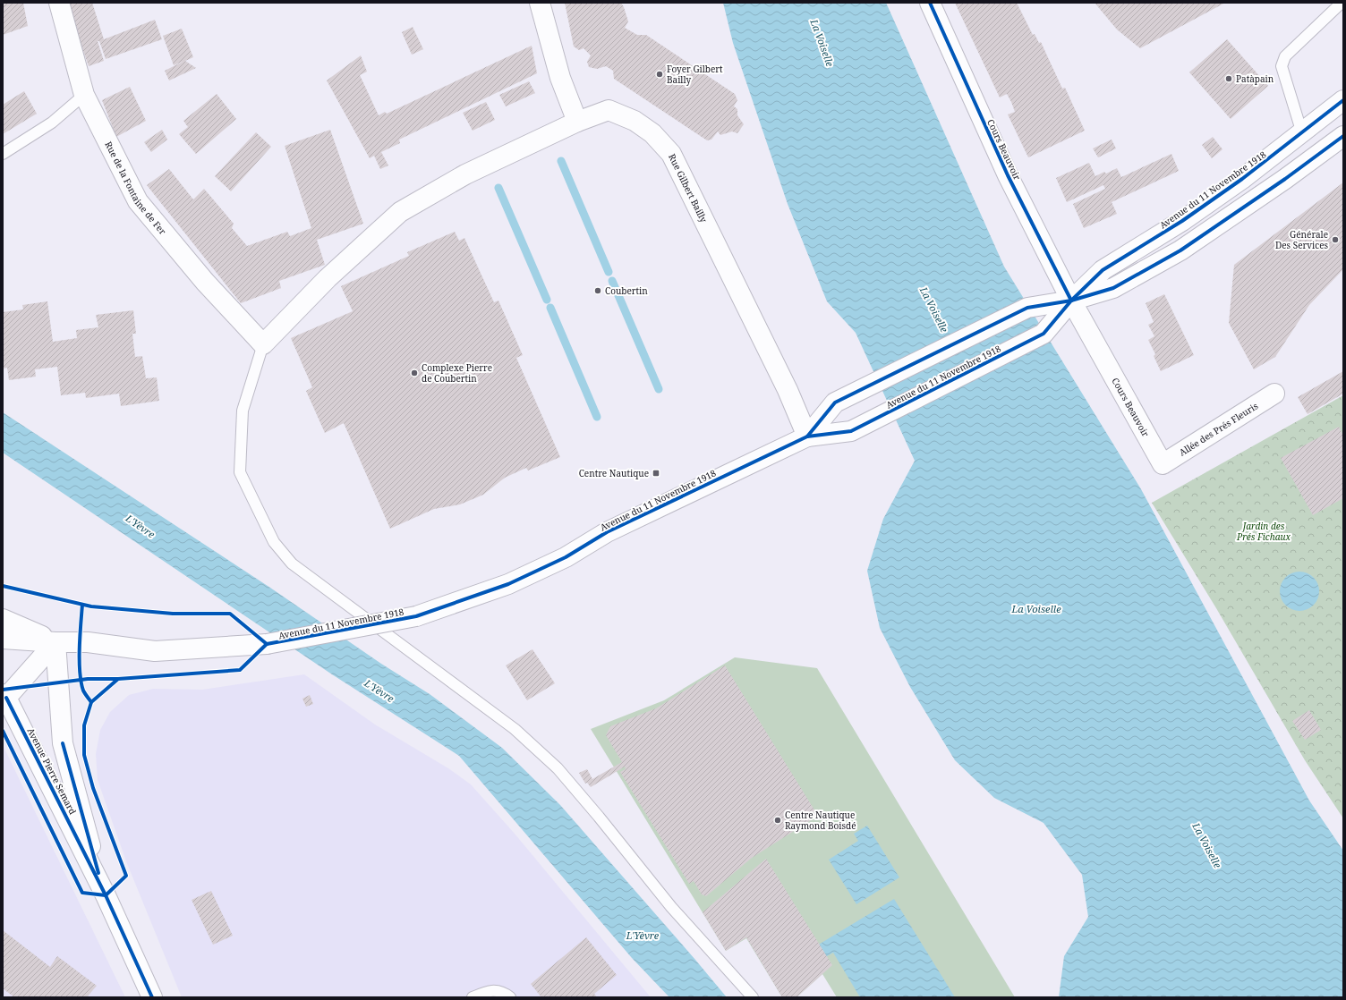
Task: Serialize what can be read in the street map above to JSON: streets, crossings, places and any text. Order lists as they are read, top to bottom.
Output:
{
  "streets": {
    "main road": [
      "Cours Beauvoir",
      "Rue de la Fontaine de Fer",
      "Rue Gilbert Bailly",
      "Avenue du 11 Novembre 1918",
      "Allée des Prés Fleuris",
      "Avenue Pierre Semard"
    ]
  },
  "crossings": [
    ["Cours Beauvoir", "Avenue du 11 Novembre 1918"],
    ["Cours Beauvoir", "Allée des Prés Fleuris"],
    ["Rue de la Fontaine de Fer", "Rue Gilbert Bailly"],
    ["Rue Gilbert Bailly", "Avenue du 11 Novembre 1918"],
    ["Avenue du 11 Novembre 1918", "Avenue Pierre Semard"]
  ],
  "water": ["La Voiselle", "L'Yèvre"],
  "parks": ["Jardin des Prés Fichaux"],
  "places": {
    "other": [
      "Foyer Gilbert Bailly",
      "Patàpain",
      "Générale Des Services",
      "Coubertin",
      "Complexe Pierre de Coubertin",
      "Centre Nautique Raymond Boisdé"
    ],
    "transit": ["Centre Nautique"]
  }
}
